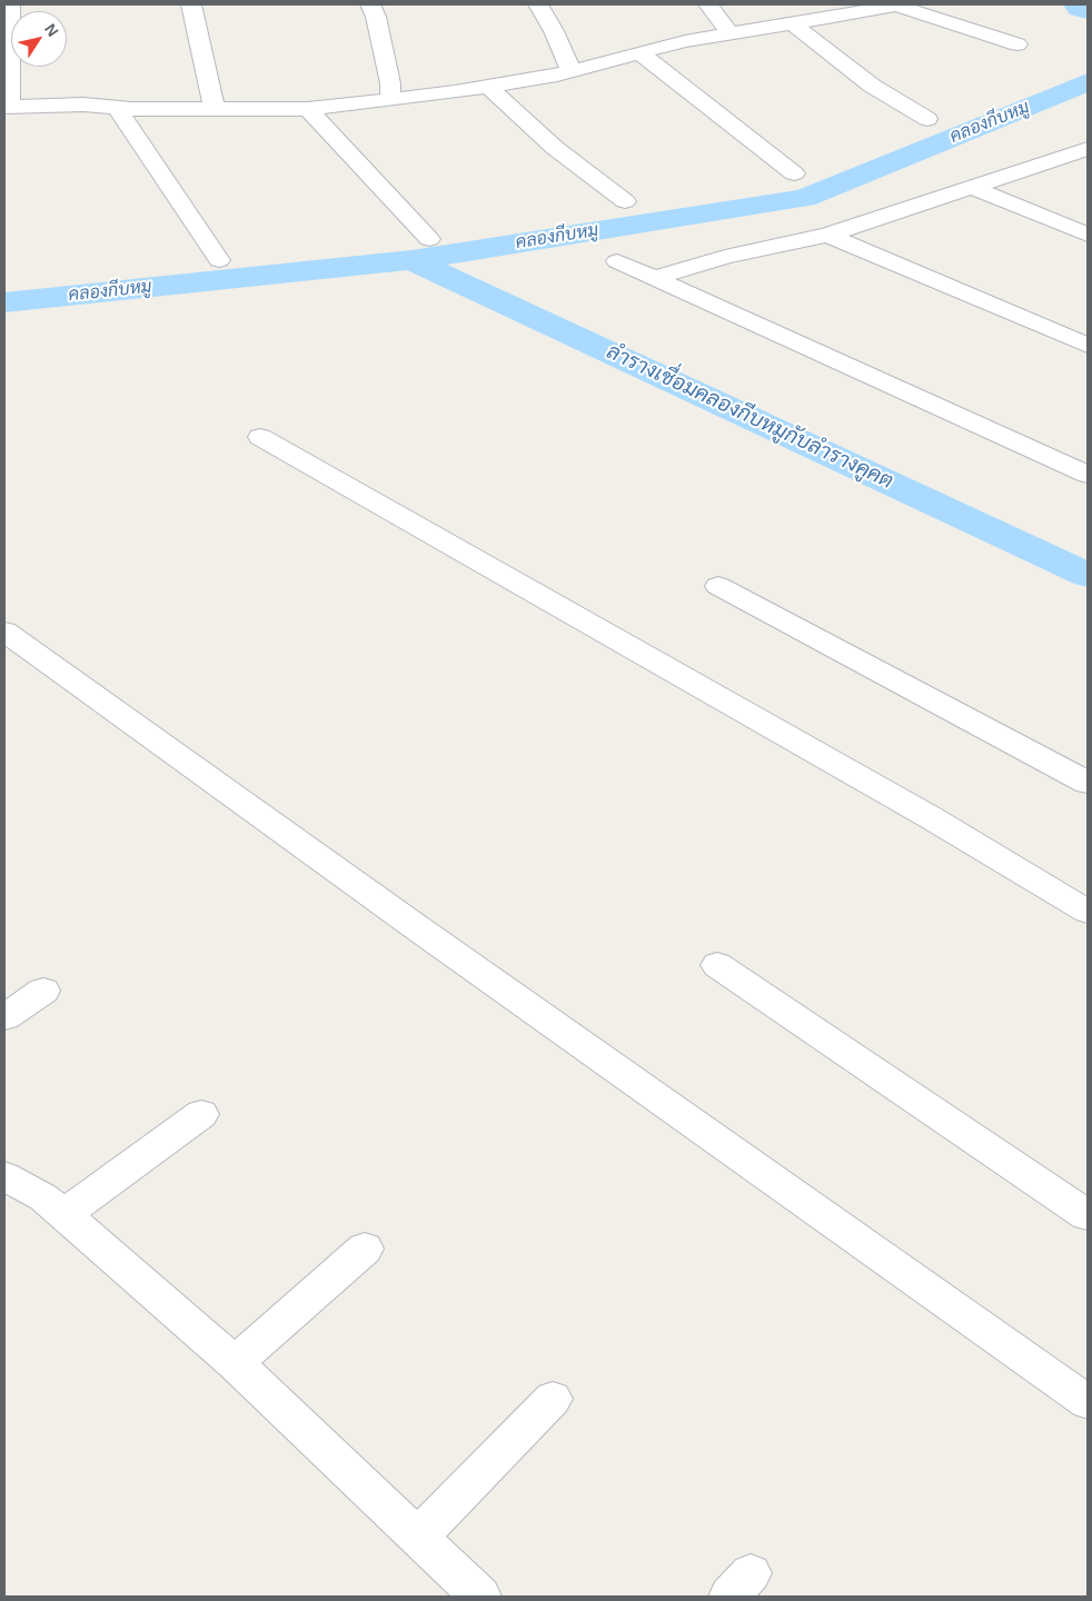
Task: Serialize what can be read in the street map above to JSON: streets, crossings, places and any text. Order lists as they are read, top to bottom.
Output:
{
  "water": ["คลองกีบหมู", "ลำรางเชื่อมคลองกีบหมูกับลำรางคูคต"],
  "north": "top right"
}
